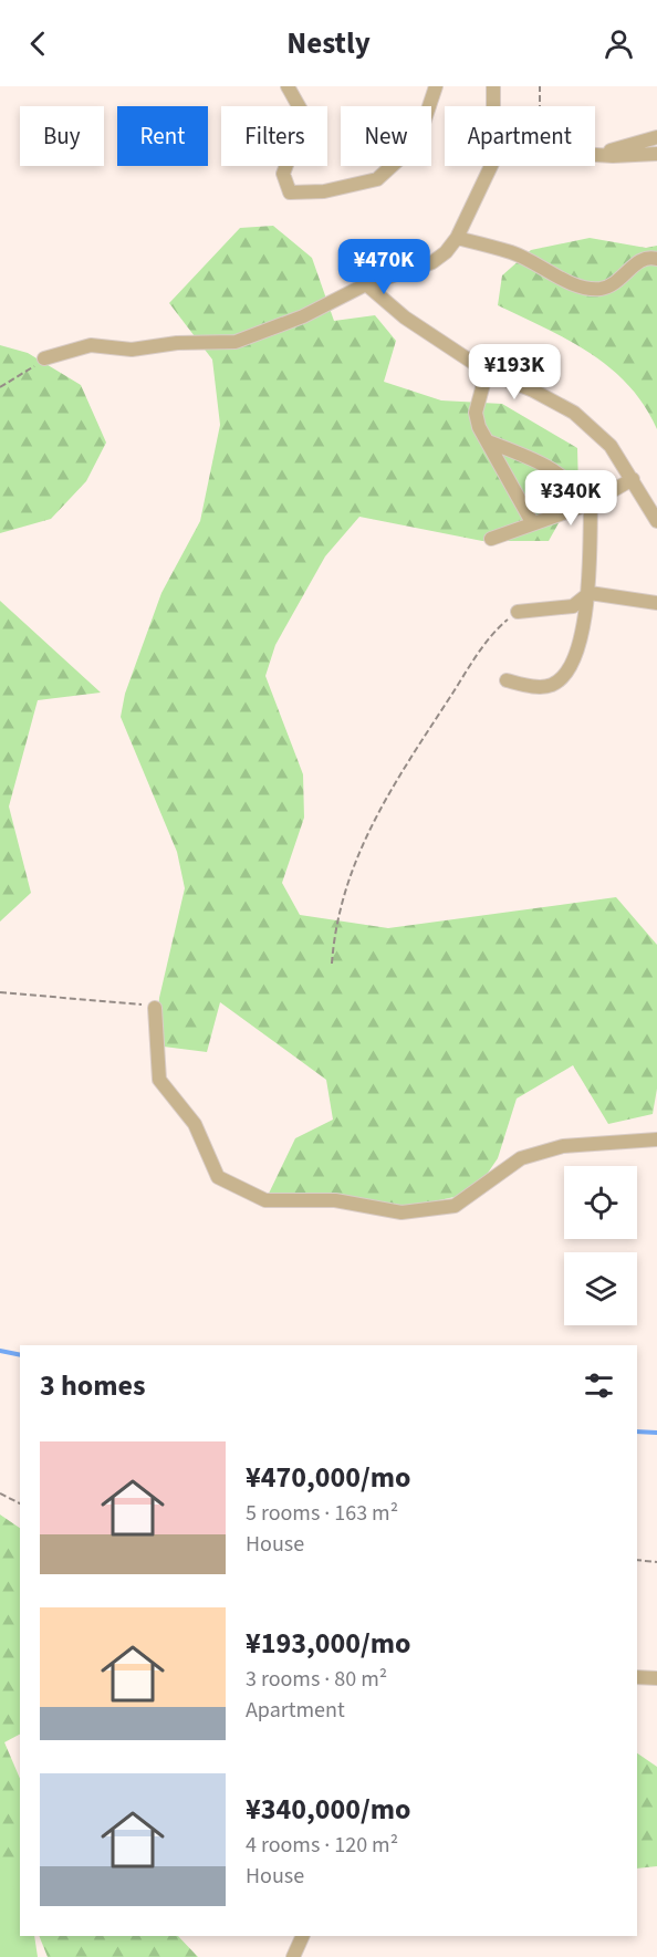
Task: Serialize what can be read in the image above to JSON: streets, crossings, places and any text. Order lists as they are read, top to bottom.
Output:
{
  "page": {
    "header": "Nestly",
    "chip": [
      "Buy",
      "Rent",
      "Filters",
      "New",
      "Apartment"
    ],
    "price": ["¥470K", "¥193K", "¥340K"],
    "heading": "3 homes",
    "list": [
      {
        "name": "¥470,000/mo",
        "note": "5 rooms · 163 m² · House"
      },
      {
        "name": "¥193,000/mo",
        "note": "3 rooms · 80 m² · Apartment"
      },
      {
        "name": "¥340,000/mo",
        "note": "4 rooms · 120 m² · House"
      }
    ]
  }
}
